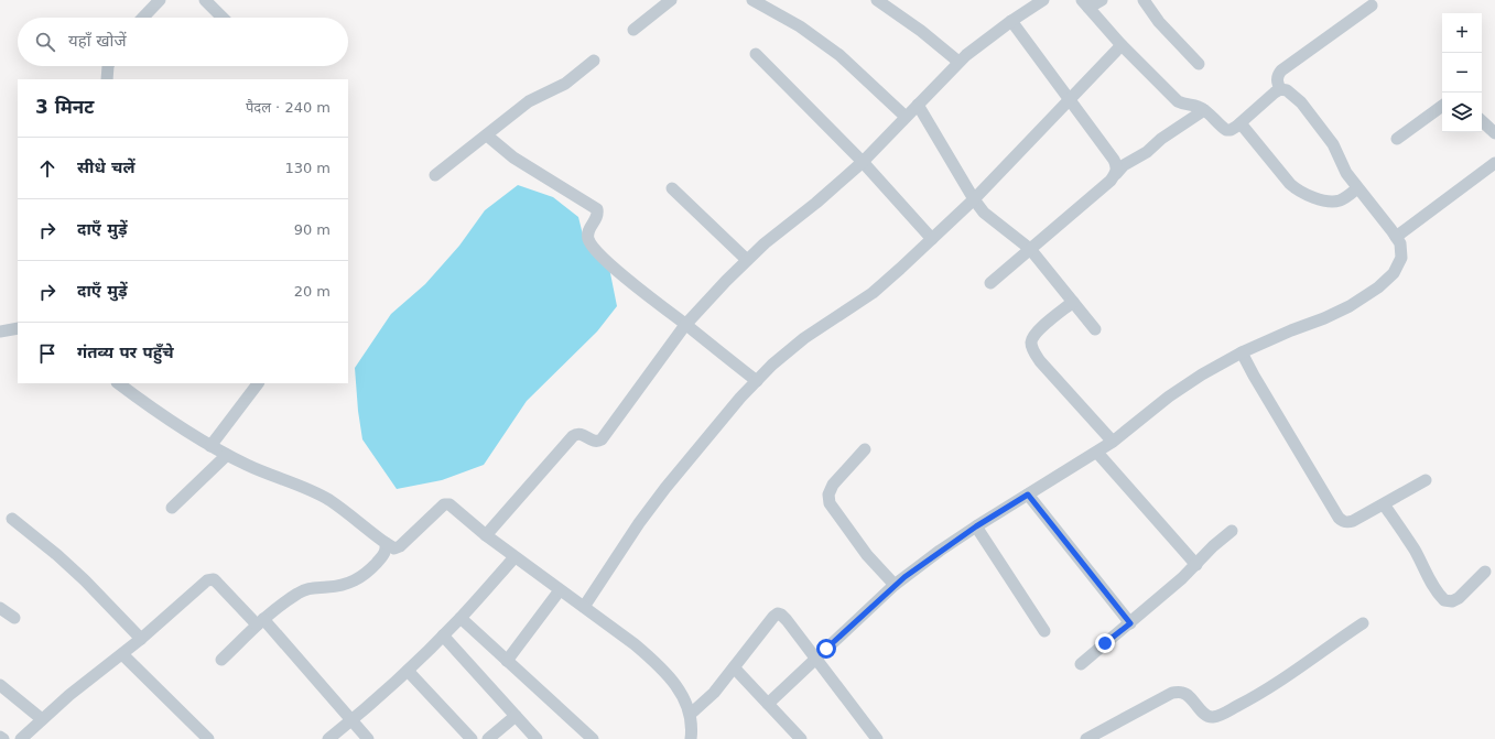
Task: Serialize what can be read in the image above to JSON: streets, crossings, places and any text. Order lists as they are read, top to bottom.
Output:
{
  "page": {
    "map_buttons": ["+", "−"],
    "search": "यहाँ खोजें",
    "heading": ["3 मिनट", "पैदल · 240 m"],
    "list": [
      ["सीधे चलें", "130 m"],
      ["दाएँ मुड़ें", "90 m"],
      ["दाएँ मुड़ें", "20 m"],
      "गंतव्य पर पहुँचे"
    ]
  }
}
